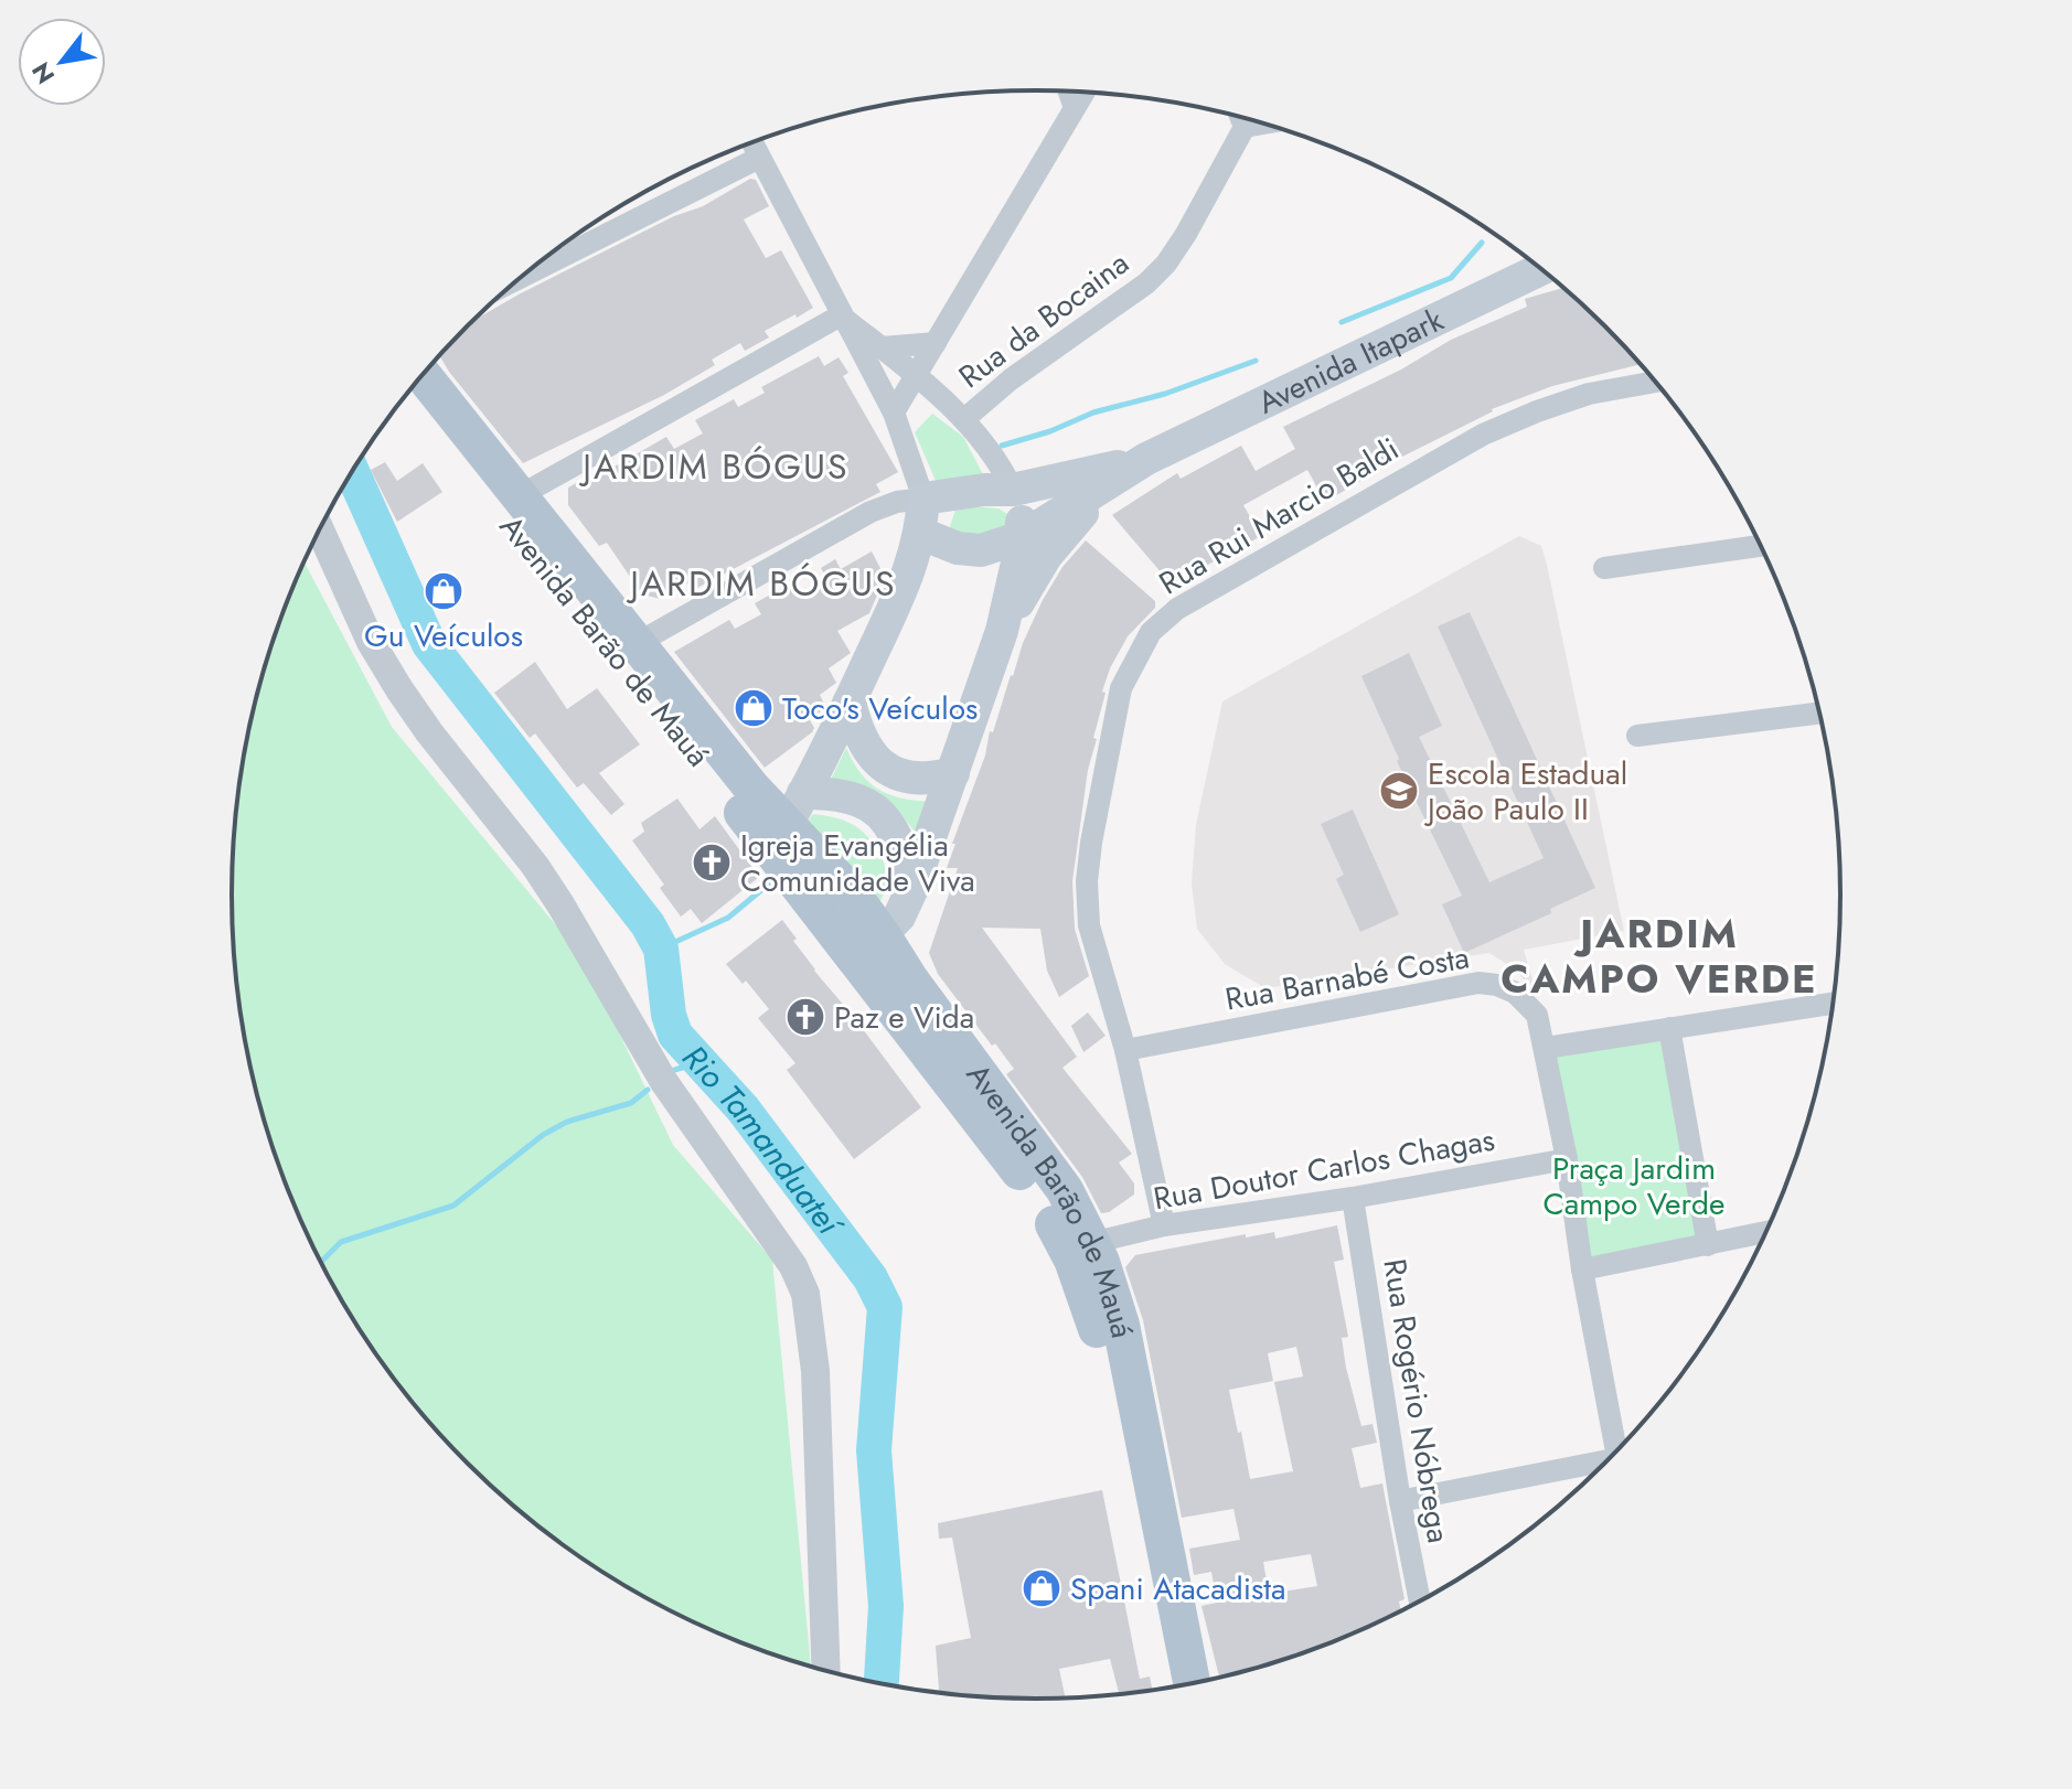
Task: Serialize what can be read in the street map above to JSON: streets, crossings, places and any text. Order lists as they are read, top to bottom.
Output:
{
  "streets": {
    "main road": ["Avenida Itapark", "Avenida Barão de Mauá"],
    "street": [
      "Rua da Bocaina",
      "Rua Rui Marcio Baldi",
      "Rua Barnabé Costa",
      "Rua Doutor Carlos Chagas",
      "Rua Rogério Nóbrega"
    ]
  },
  "crossings": [
    ["Rua Rui Marcio Baldi", "Rua Barnabé Costa"],
    ["Rua Rui Marcio Baldi", "Rua Doutor Carlos Chagas"],
    ["Avenida Barão de Mauá", "Rua Doutor Carlos Chagas"],
    ["Rua Barnabé Costa", "Rua Doutor Carlos Chagas"],
    ["Rua Doutor Carlos Chagas", "Rua Rogério Nóbrega"]
  ],
  "districts": ["JARDIM BÓGUS", "JARDIM BÓGUS", "JARDIM CAMPO VERDE"],
  "water": ["Rio Tamanduateí"],
  "parks": ["Praça Jardim Campo Verde"],
  "places": {
    "shop": ["Gu Veículos", "Toco's Veículos", "Spani Atacadista"],
    "school or university": ["Escola Estadual João Paulo II"],
    "church": ["Igreja Evangélia Comunidade Viva", "Paz e Vida"]
  },
  "north": "bottom left"
}
